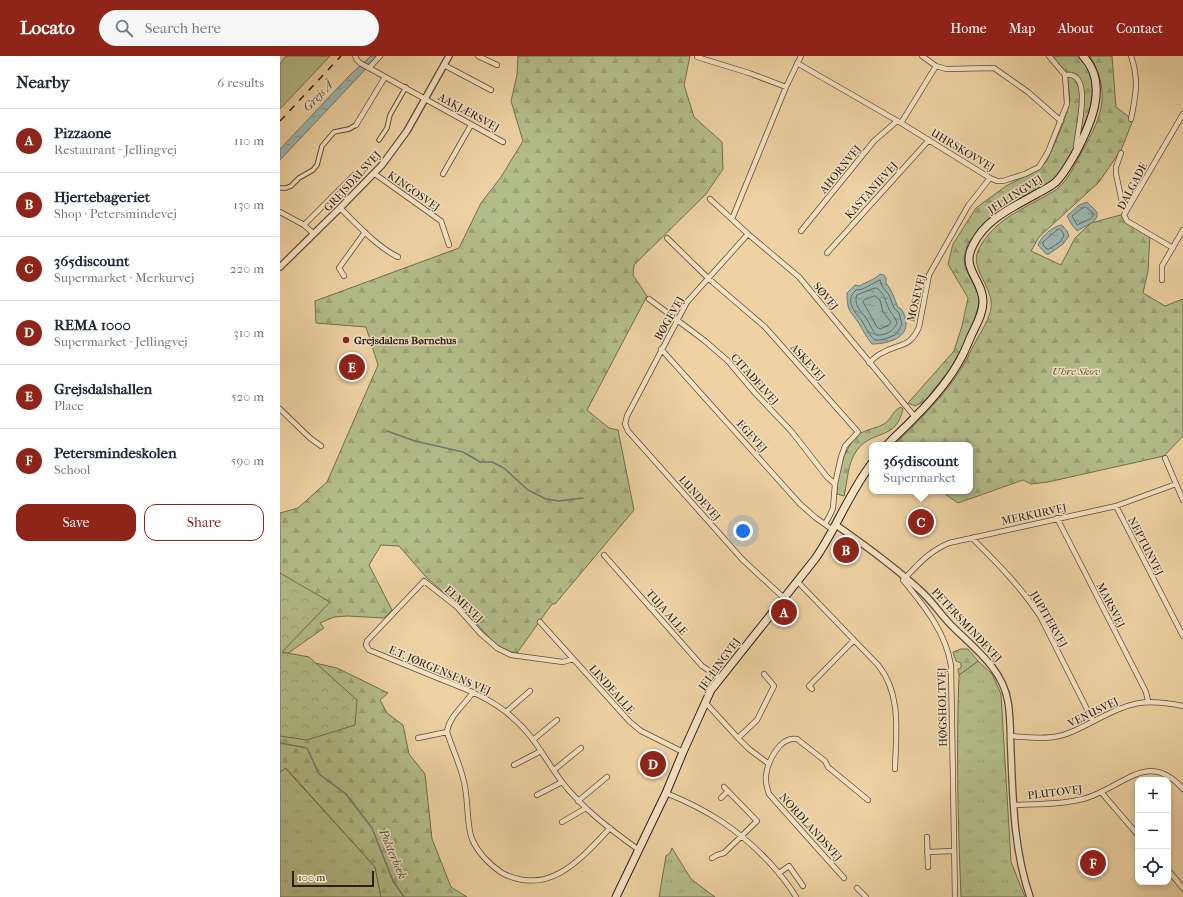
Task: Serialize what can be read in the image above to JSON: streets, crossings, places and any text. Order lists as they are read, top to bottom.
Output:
{
  "streets": {
    "main road": ["JELLINGVEJ"],
    "street": [
      "AAKJÆRSVEJ",
      "UHRSKOVVEJ",
      "AHORNVEJ",
      "GREJSDALSVEJ",
      "DALGADE",
      "KASTANIEVEJ",
      "KINGOSVEJ",
      "SØVEJ",
      "MOSEVEJ",
      "BØGEVEJ",
      "ASKEVEJ",
      "CITADELVEJ",
      "EGEVEJ",
      "LUNDEVEJ",
      "MERKURVEJ",
      "NEPTUNVEJ",
      "ELMEVEJ",
      "MARSVEJ",
      "TUJA ALLE",
      "JUPITERVEJ",
      "PETERSMINDEVEJ",
      "E.T. JØRGENSENS VEJ",
      "LINDEALLE",
      "HØGSHOLTVEJ",
      "VENUSVEJ",
      "PLUTOVEJ",
      "NORDLANDSVEJ"
    ]
  },
  "crossings": [
    ["AAKJÆRSVEJ", "GREJSDALSVEJ"],
    ["UHRSKOVVEJ", "AHORNVEJ"],
    ["UHRSKOVVEJ", "KASTANIEVEJ"],
    ["UHRSKOVVEJ", "MOSEVEJ"],
    ["GREJSDALSVEJ", "KINGOSVEJ"],
    ["JELLINGVEJ", "SØVEJ"],
    ["JELLINGVEJ", "EGEVEJ"],
    ["JELLINGVEJ", "LUNDEVEJ"],
    ["JELLINGVEJ", "TUJA ALLE"],
    ["JELLINGVEJ", "PETERSMINDEVEJ"],
    ["JELLINGVEJ", "E.T. JØRGENSENS VEJ"],
    ["JELLINGVEJ", "LINDEALLE"],
    ["SØVEJ", "MOSEVEJ"],
    ["SØVEJ", "BØGEVEJ"],
    ["BØGEVEJ", "ASKEVEJ"],
    ["BØGEVEJ", "CITADELVEJ"],
    ["BØGEVEJ", "EGEVEJ"],
    ["BØGEVEJ", "LUNDEVEJ"],
    ["ASKEVEJ", "CITADELVEJ"],
    ["ASKEVEJ", "EGEVEJ"],
    ["EGEVEJ", "PETERSMINDEVEJ"],
    ["MERKURVEJ", "NEPTUNVEJ"],
    ["MERKURVEJ", "MARSVEJ"],
    ["MERKURVEJ", "JUPITERVEJ"],
    ["MERKURVEJ", "PETERSMINDEVEJ"],
    ["MERKURVEJ", "HØGSHOLTVEJ"],
    ["ELMEVEJ", "E.T. JØRGENSENS VEJ"],
    ["ELMEVEJ", "LINDEALLE"],
    ["MARSVEJ", "VENUSVEJ"],
    ["JUPITERVEJ", "VENUSVEJ"],
    ["PETERSMINDEVEJ", "HØGSHOLTVEJ"],
    ["PETERSMINDEVEJ", "VENUSVEJ"],
    ["PETERSMINDEVEJ", "PLUTOVEJ"]
  ],
  "water": ["Grejs Å", "Polsterbæk"],
  "parks": ["Uhre Skov"],
  "places": ["Grejsdalens Børnehus"],
  "scale_bar": "100 m",
  "page": {
    "header": "Locato",
    "search": "Search here",
    "nav": [
      "Home",
      "Map",
      "About",
      "Contact"
    ],
    "heading": ["Nearby", "6 results"],
    "list": [
      {
        "mark": "A",
        "name": "Pizzaone",
        "note": "Restaurant · Jellingvej",
        "value": "110 m"
      },
      {
        "mark": "B",
        "name": "Hjertebageriet",
        "note": "Shop · Petersmindevej",
        "value": "130 m"
      },
      {
        "mark": "C",
        "name": "365discount",
        "note": "Supermarket · Merkurvej",
        "value": "220 m"
      },
      {
        "mark": "D",
        "name": "REMA 1000",
        "note": "Supermarket · Jellingvej",
        "value": "310 m"
      },
      {
        "mark": "E",
        "name": "Grejsdalshallen",
        "note": "Place",
        "value": "520 m"
      },
      {
        "mark": "F",
        "name": "Petersmindeskolen",
        "note": "School",
        "value": "590 m"
      }
    ],
    "pins": [
      "E",
      "C",
      "B",
      "A",
      "D",
      "F"
    ],
    "popup": ["365discount", "Supermarket"],
    "buttons": ["Save", "Share"],
    "map_buttons": ["+", "−"],
    "scale": "100 m"
  }
}
